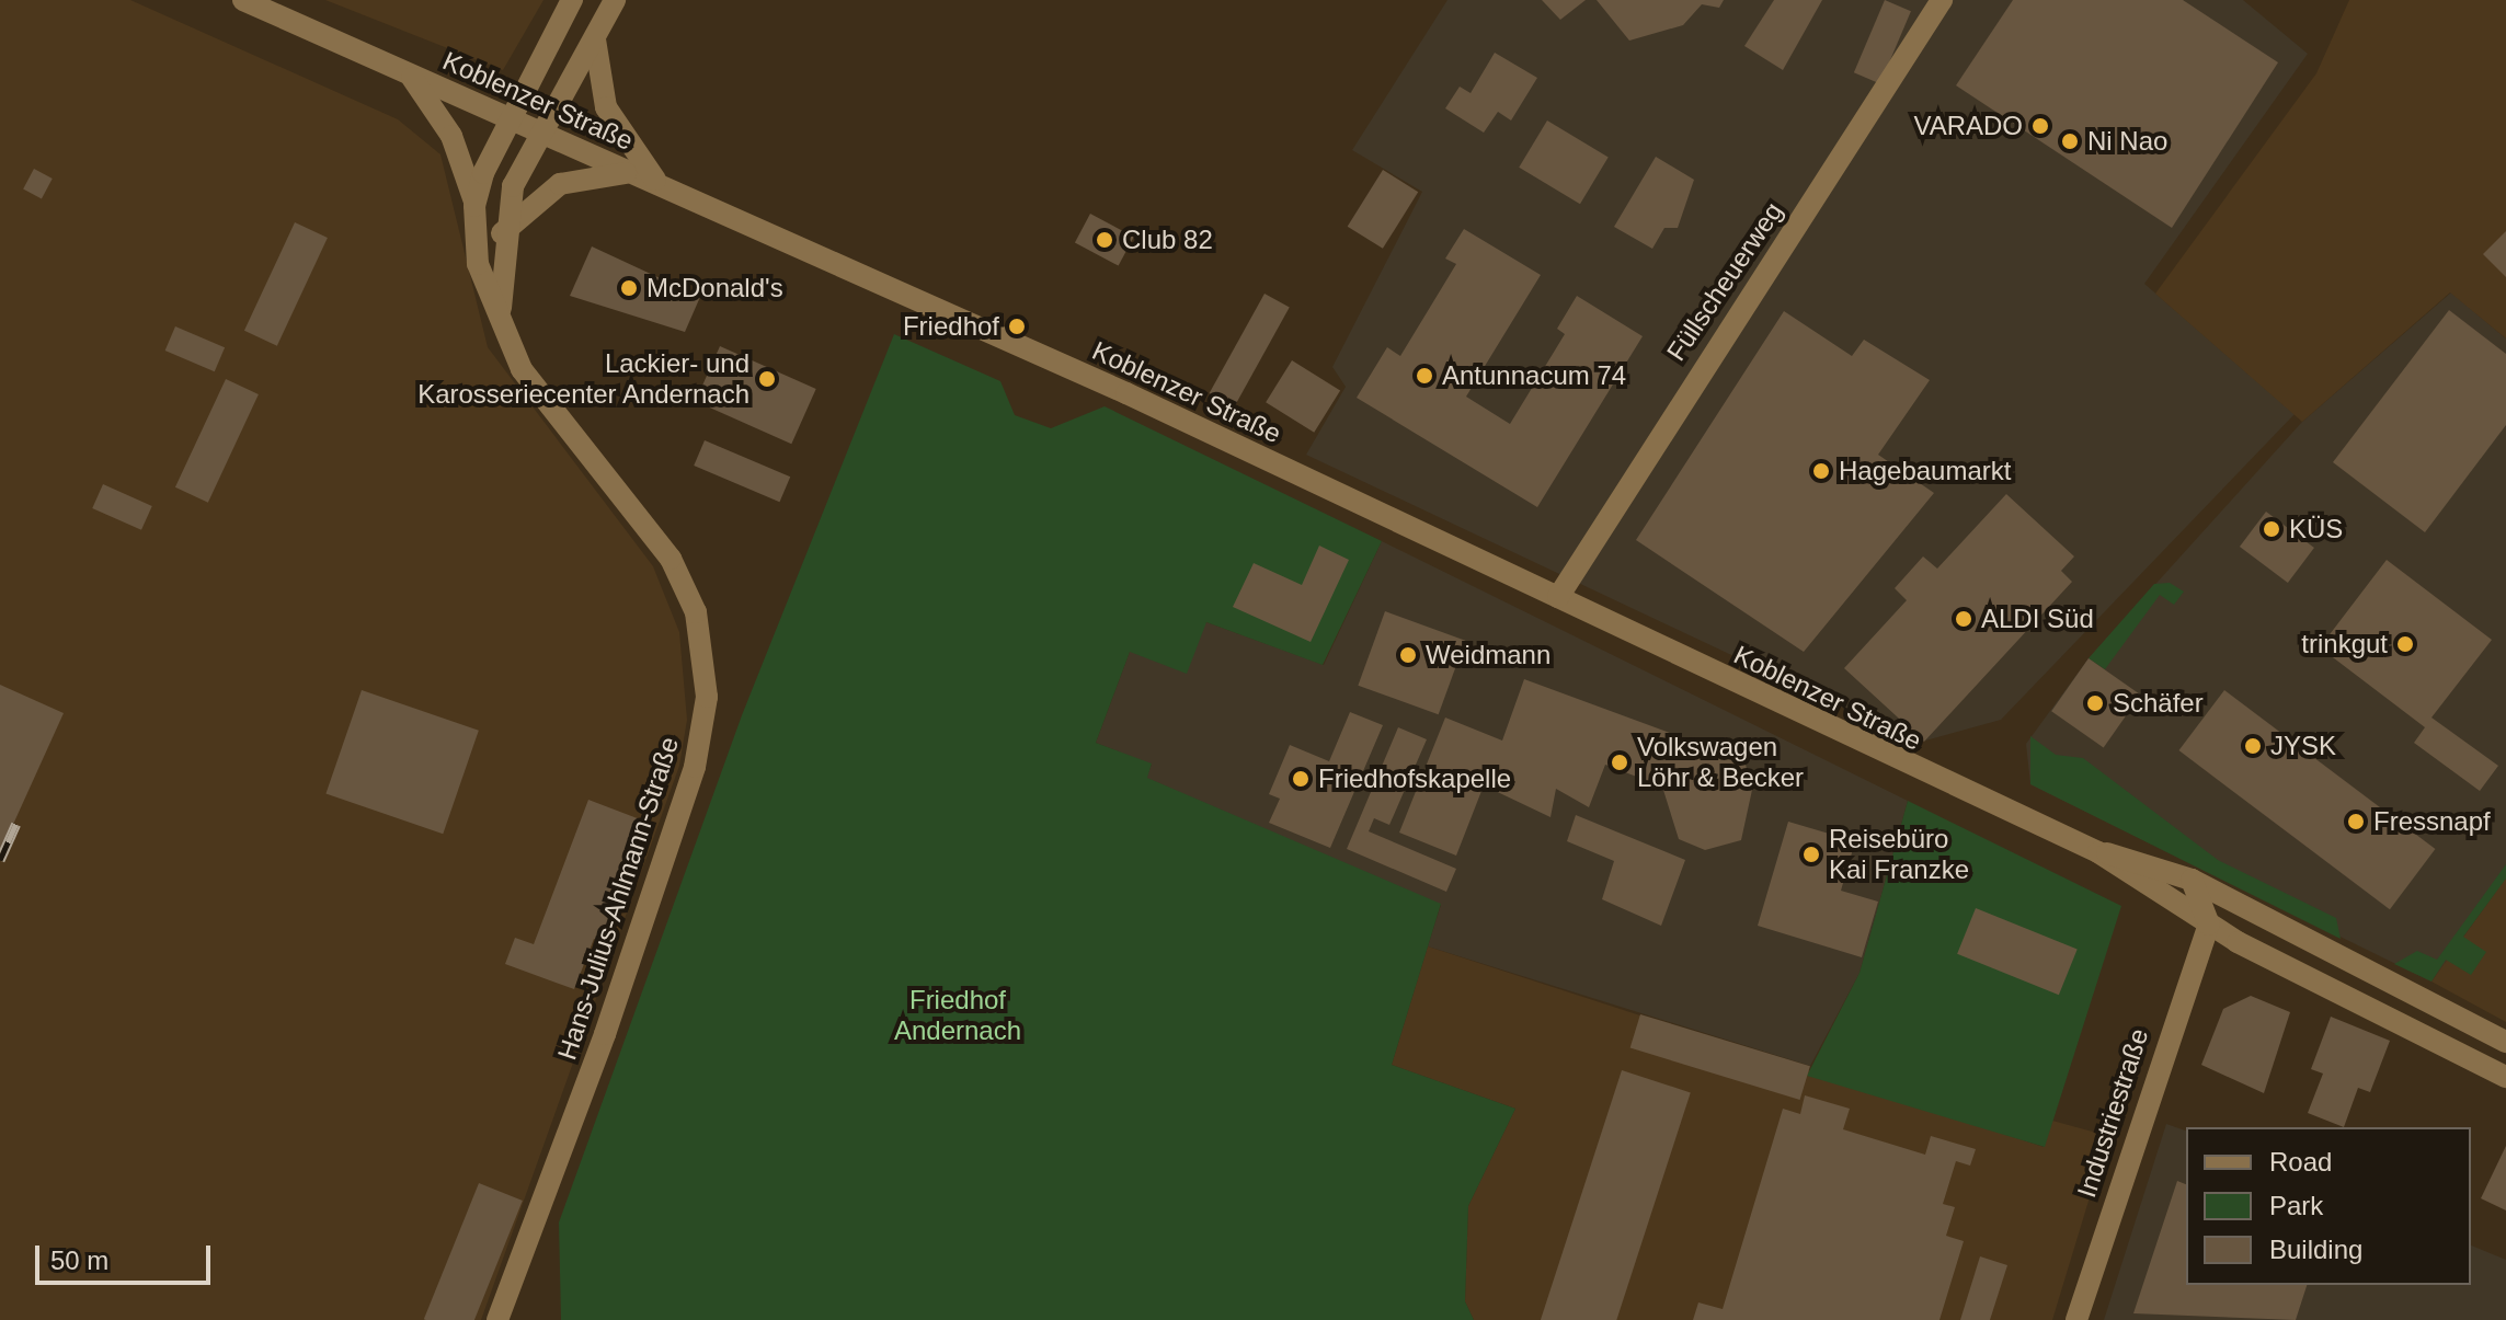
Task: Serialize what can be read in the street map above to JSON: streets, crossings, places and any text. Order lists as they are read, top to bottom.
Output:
{
  "streets": {
    "street": [
      "Koblenzer Straße",
      "Füllscheuerweg",
      "Hans-Julius-Ahlmann-Straße",
      "Industriestraße"
    ]
  },
  "crossings": [
    ["Koblenzer Straße", "Füllscheuerweg"],
    ["Koblenzer Straße", "Hans-Julius-Ahlmann-Straße"],
    ["Koblenzer Straße", "Industriestraße"]
  ],
  "parks": ["Friedhof Andernach"],
  "places": [
    "VARADO",
    "Ni Nao",
    "Club 82",
    "McDonald's",
    "Friedhof",
    "Antunnacum 74",
    "Lackier- und Karosseriecenter Andernach",
    "Hagebaumarkt",
    "KÜS",
    "ALDI Süd",
    "trinkgut",
    "Weidmann",
    "Schäfer",
    "JYSK",
    "Volkswagen Löhr & Becker",
    "Friedhofskapelle",
    "Fressnapf",
    "Reisebüro Kai Franzke"
  ],
  "legend": ["Road", "Park", "Building"],
  "scale_bar": "50 m"
}
